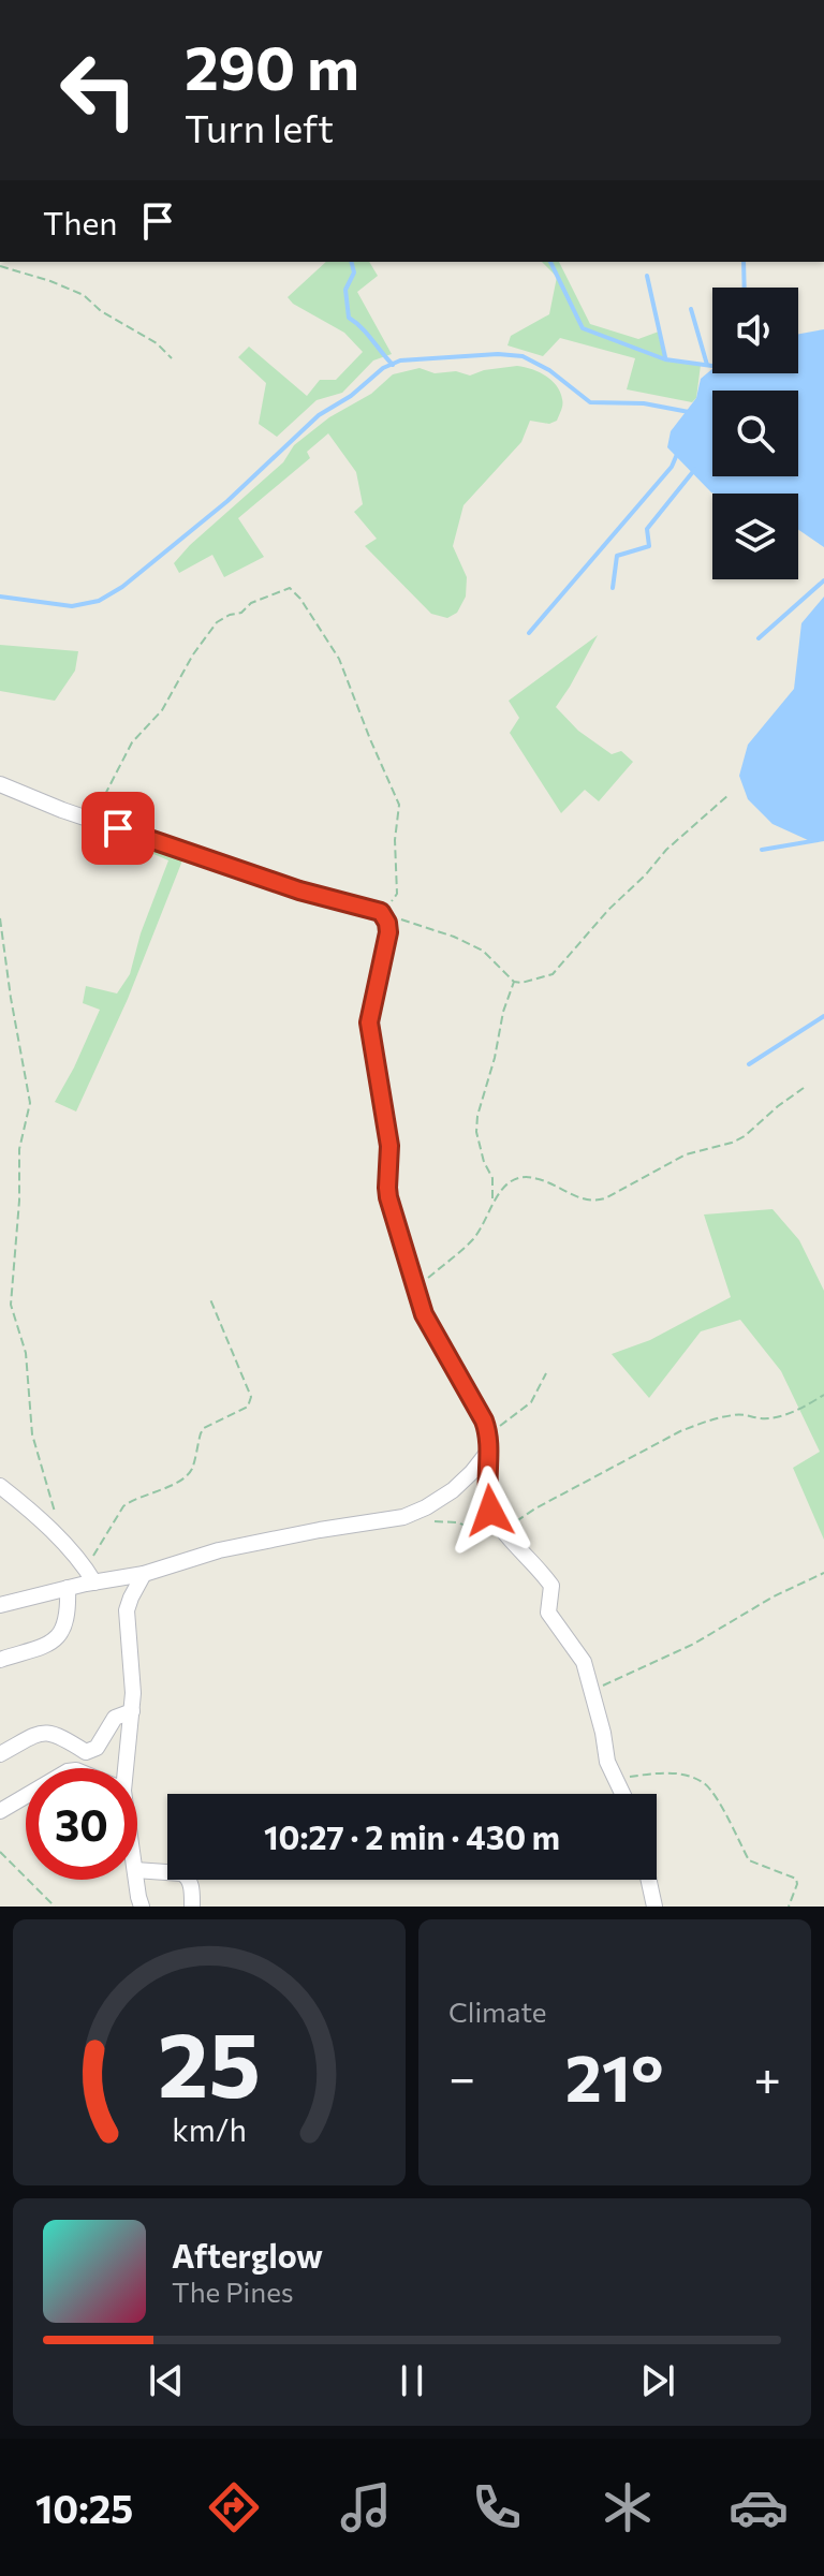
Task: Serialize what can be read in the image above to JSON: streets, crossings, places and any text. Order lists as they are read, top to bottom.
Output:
{
  "page": {
    "turn": ["290 m", "Turn left"],
    "then": "Then",
    "limit": "30",
    "trip": "10:27 · 2 min · 430 m",
    "tile": "Climate",
    "heat": ["−", "21°", "+"],
    "song": ["Afterglow", "The Pines"],
    "tabs": "10:25",
    "gauge": ["25", "km/h"]
  }
}
